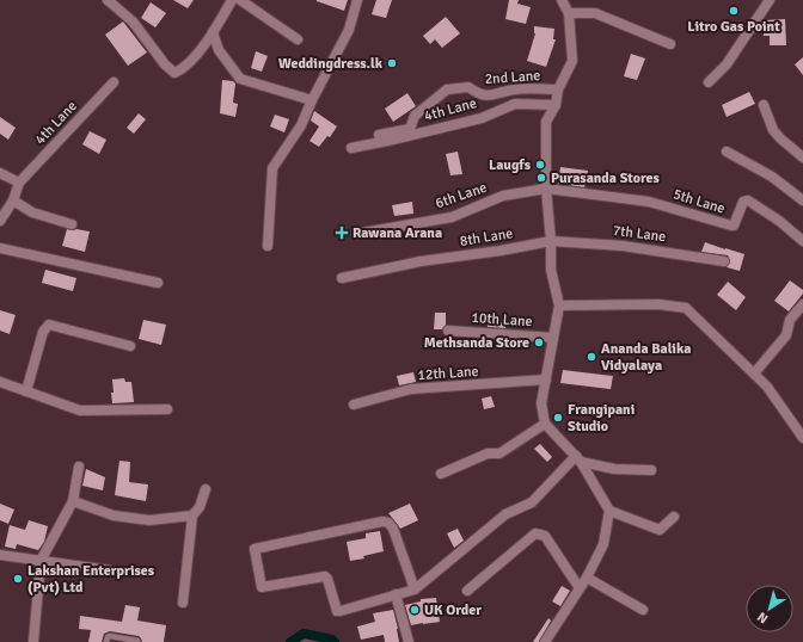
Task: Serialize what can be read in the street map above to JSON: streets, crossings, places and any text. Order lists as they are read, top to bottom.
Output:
{
  "streets": {
    "street": [
      "2nd Lane",
      "4th Lane",
      "6th Lane",
      "5th Lane",
      "7th Lane",
      "8th Lane",
      "10th Lane",
      "12th Lane"
    ]
  },
  "crossings": [
    ["6th Lane", "5th Lane"],
    ["7th Lane", "8th Lane"]
  ],
  "places": {
    "other": [
      "Litro Gas Point",
      "Weddingdress.lk",
      "Laugfs",
      "Purasanda Stores",
      "Methsanda Store",
      "Ananda Balika Vidyalaya",
      "Frangipani Studio",
      "Lakshan Enterprises (Pvt) Ltd",
      "UK Order"
    ],
    "health": ["Rawana Arana"]
  },
  "north": "bottom left"
}
